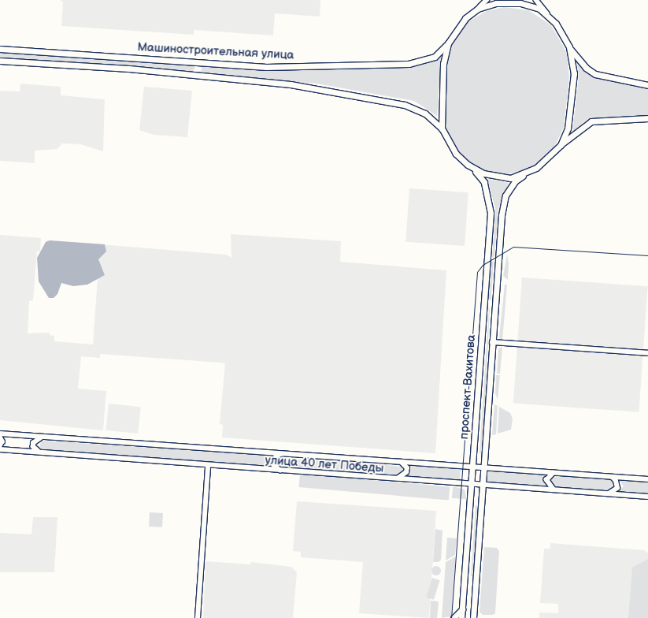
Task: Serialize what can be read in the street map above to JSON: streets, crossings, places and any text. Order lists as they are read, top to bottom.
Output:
{
  "streets": {
    "main road": ["Машиностроительная улица", "проспект Вахитова"],
    "street": ["улица 40 лет Победы"]
  },
  "crossings": [
    ["Машиностроительная улица", "проспект Вахитова"],
    ["проспект Вахитова", "улица 40 лет Победы"]
  ]
}
